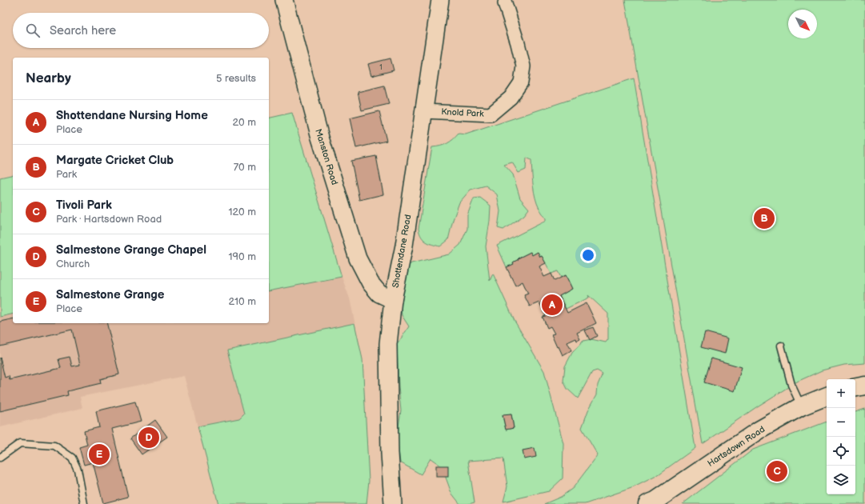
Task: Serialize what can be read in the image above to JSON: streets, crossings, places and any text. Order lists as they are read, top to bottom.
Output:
{
  "streets": {
    "main road": ["Hartsdown Road"],
    "street": ["Knold Park", "Manston Road", "Shottendane Road"]
  },
  "crossings": [
    ["Knold Park", "Shottendane Road"],
    ["Manston Road", "Shottendane Road"]
  ],
  "house_numbers": ["1"],
  "north": "bottom right",
  "page": {
    "search": "Search here",
    "heading": ["Nearby", "5 results"],
    "list": [
      {
        "mark": "A",
        "name": "Shottendane Nursing Home",
        "note": "Place",
        "value": "20 m"
      },
      {
        "mark": "B",
        "name": "Margate Cricket Club",
        "note": "Park",
        "value": "70 m"
      },
      {
        "mark": "C",
        "name": "Tivoli Park",
        "note": "Park · Hartsdown Road",
        "value": "120 m"
      },
      {
        "mark": "D",
        "name": "Salmestone Grange Chapel",
        "note": "Church",
        "value": "190 m"
      },
      {
        "mark": "E",
        "name": "Salmestone Grange",
        "note": "Place",
        "value": "210 m"
      }
    ],
    "pins": [
      "B",
      "A",
      "D",
      "E",
      "C"
    ],
    "map_buttons": ["+", "−"]
  }
}
